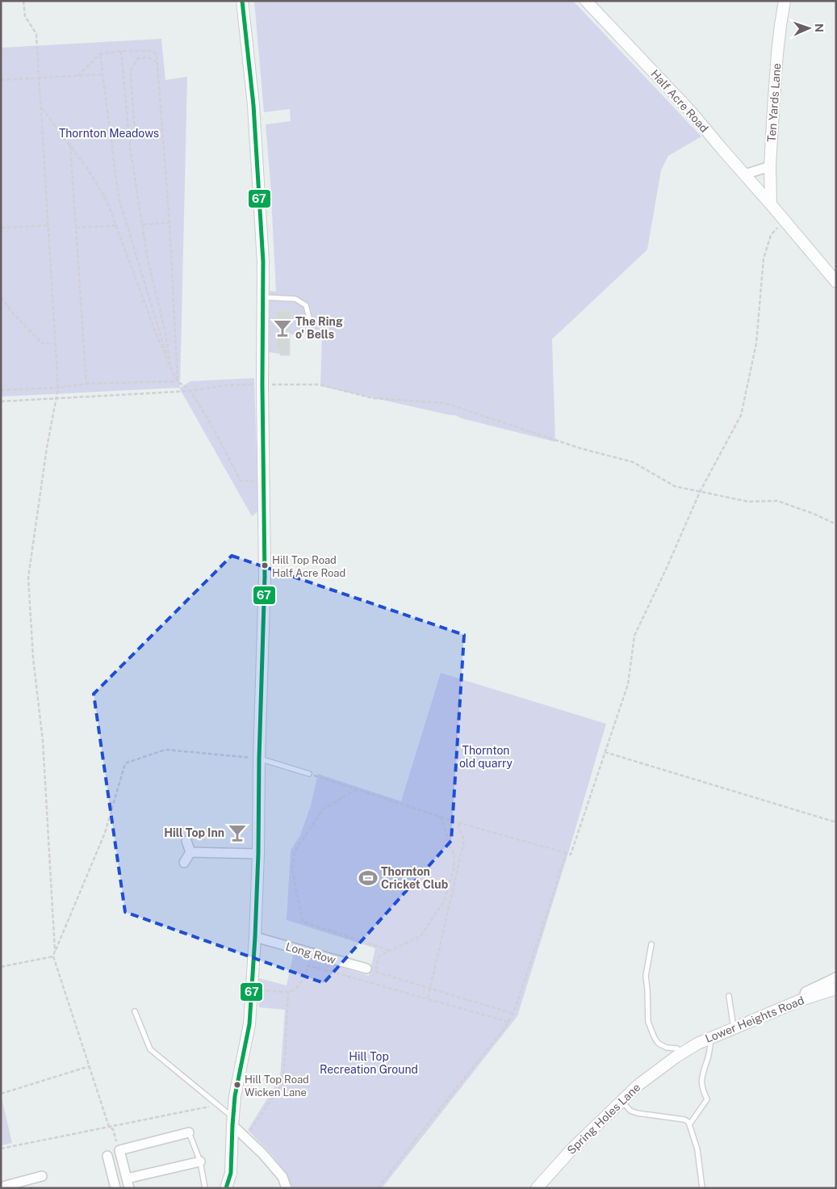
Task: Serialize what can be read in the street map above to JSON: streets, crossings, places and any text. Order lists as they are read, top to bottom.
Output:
{
  "streets": {
    "street": [
      "Half Acre Road",
      "Ten Yards Lane",
      "Long Row",
      "Lower Heights Road",
      "Spring Holes Lane"
    ]
  },
  "crossings": [
    ["Half Acre Road", "Ten Yards Lane"],
    ["Lower Heights Road", "Spring Holes Lane"]
  ],
  "parks": ["Thornton Meadows", "Thornton old quarry", "Hill Top Recreation Ground"],
  "places": {
    "bar": ["The Ring o' Bells", "Hill Top Inn"],
    "other": ["Hill Top Road Half Acre Road", "Hill Top Road Wicken Lane"],
    "sports": ["Thornton Cricket Club"]
  },
  "lines": ["transit line 67"],
  "north": "right"
}
